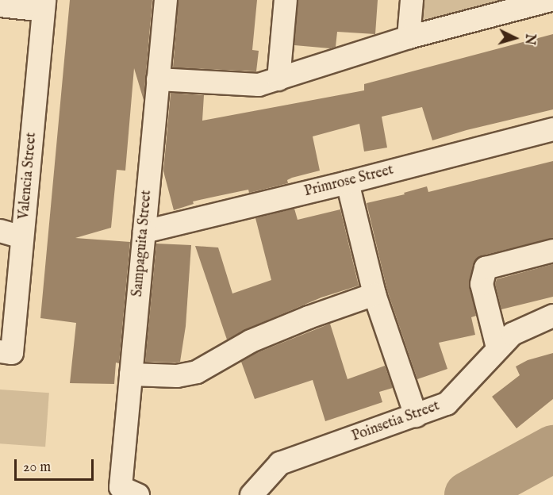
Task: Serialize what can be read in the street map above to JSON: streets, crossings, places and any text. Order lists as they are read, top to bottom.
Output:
{
  "streets": {
    "street": [
      "Valencia Street",
      "Primrose Street",
      "Sampaguita Street",
      "Poinsetia Street"
    ]
  },
  "crossings": [
    ["Primrose Street", "Sampaguita Street"]
  ],
  "scale_bar": "20 m",
  "north": "right"
}
